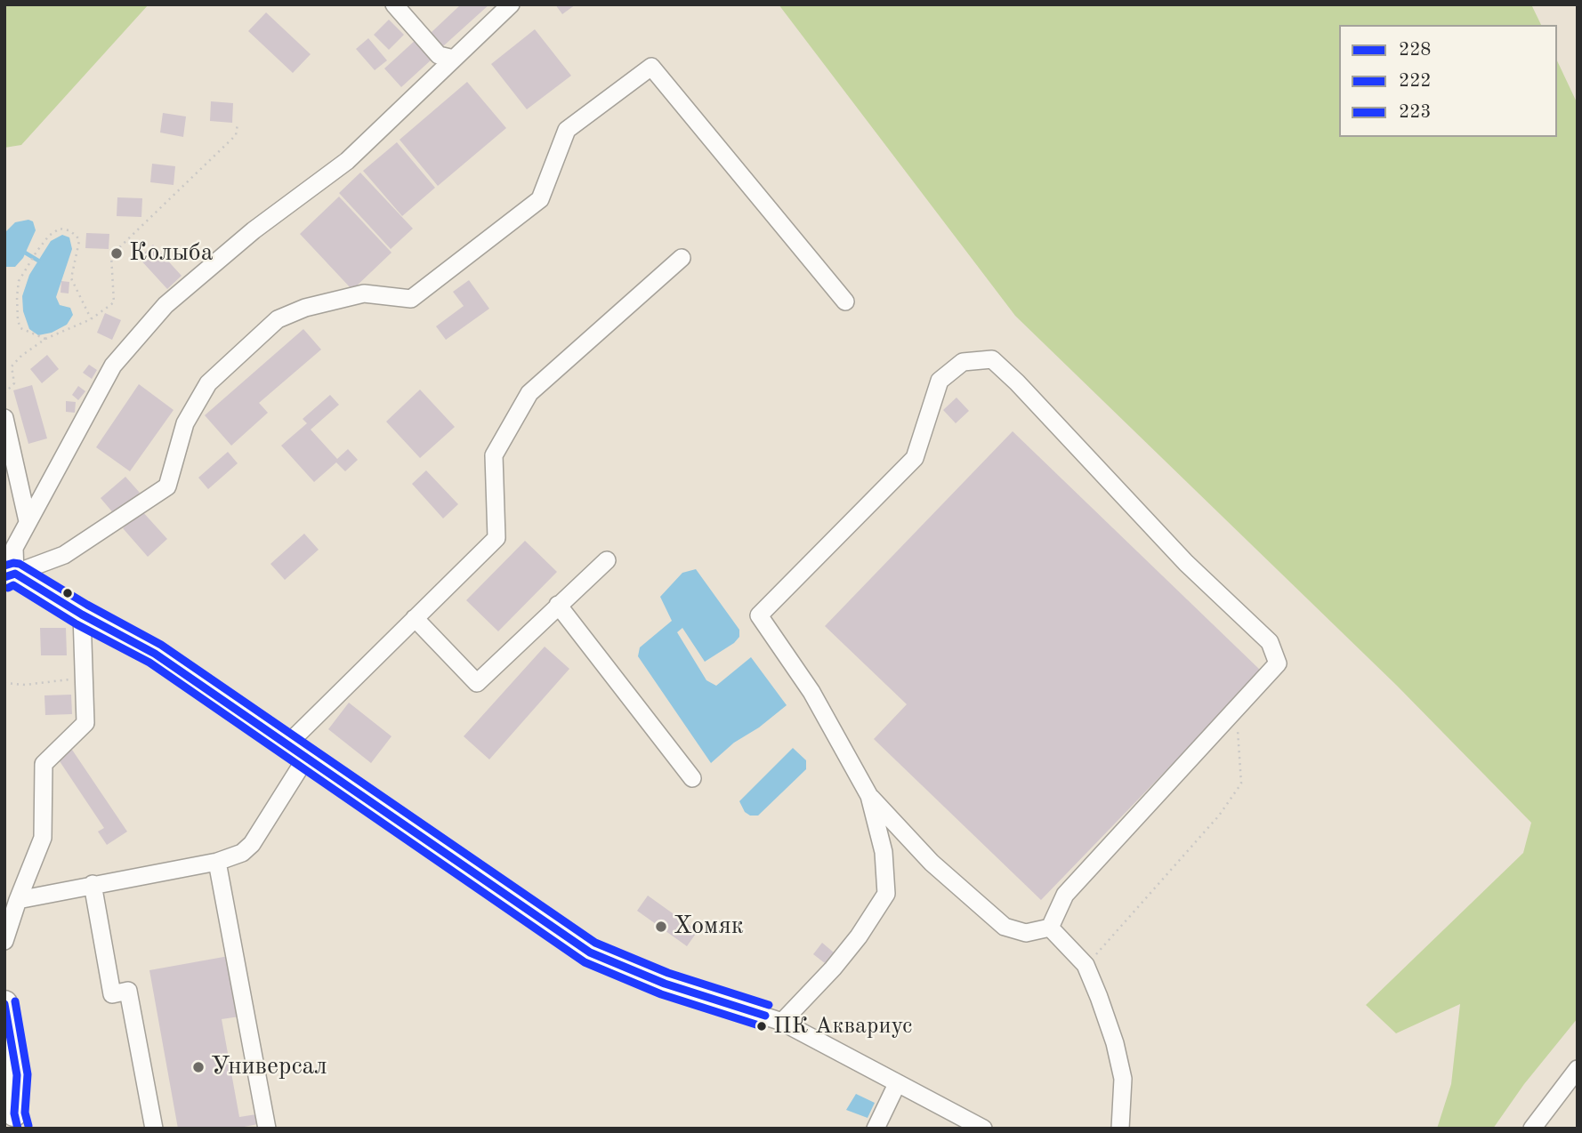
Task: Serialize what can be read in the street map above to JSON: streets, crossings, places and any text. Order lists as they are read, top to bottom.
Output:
{
  "places": [
    "Колыба",
    "Хомяк",
    "ПК Аквариус",
    "Универсал"
  ],
  "lines": ["transit line 223", "transit line 228", "transit line 222"],
  "legend": ["228", "222", "223"]
}
